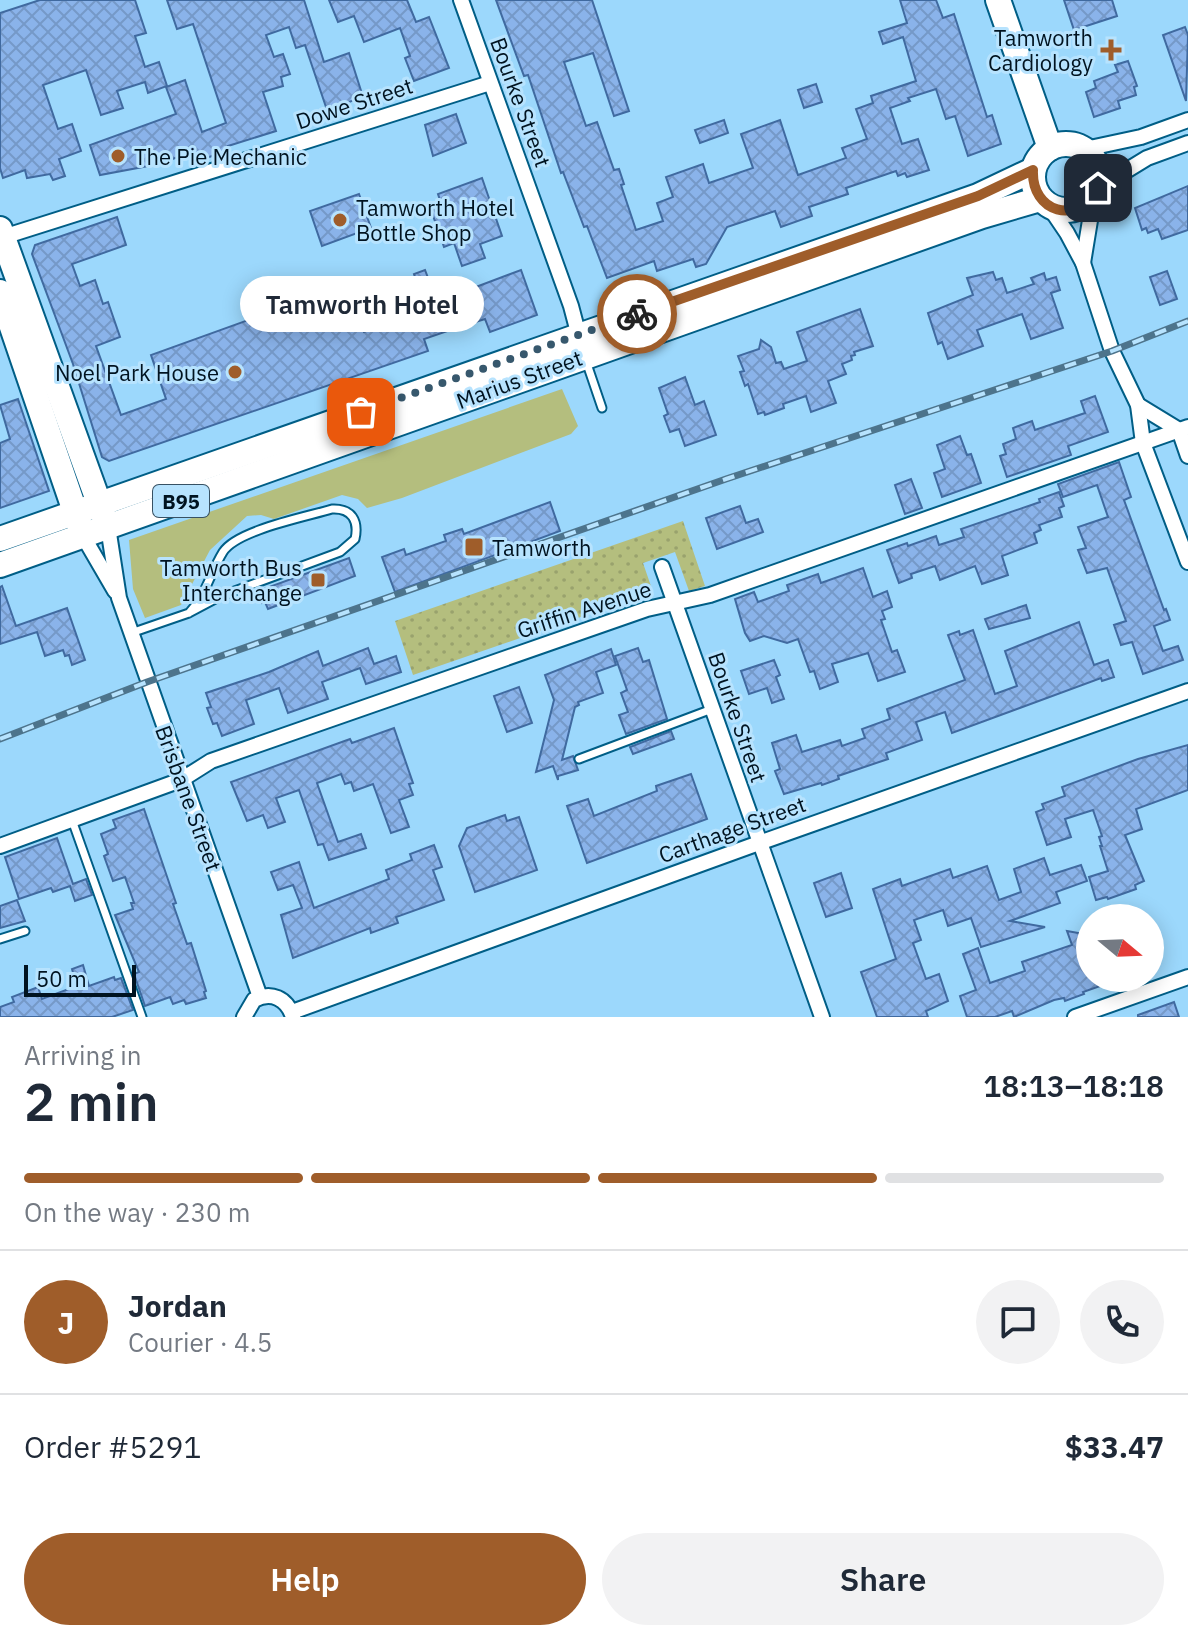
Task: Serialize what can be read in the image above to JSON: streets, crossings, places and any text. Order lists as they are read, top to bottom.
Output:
{
  "streets": {
    "main road": ["Marius Street", "B95", "Brisbane Street"],
    "street": [
      "Bourke Street",
      "Dowe Street",
      "Griffin Avenue",
      "Carthage Street"
    ]
  },
  "crossings": [
    ["Bourke Street", "Dowe Street"],
    ["Bourke Street", "Marius Street"],
    ["Bourke Street", "Griffin Avenue"],
    ["Bourke Street", "Carthage Street"],
    ["Dowe Street", "Brisbane Street"],
    ["Marius Street", "B95"],
    ["Marius Street", "Brisbane Street"],
    ["Griffin Avenue", "Brisbane Street"]
  ],
  "places": {
    "health": ["Tamworth Cardiology"],
    "other": [
      "The Pie Mechanic",
      "Tamworth Hotel Bottle Shop",
      "Noel Park House",
      "Tamworth Hotel"
    ],
    "transit": ["Tamworth", "Tamworth Bus Interchange"]
  },
  "scale_bar": "50 m",
  "north": "right",
  "page": {
    "bubble": "Tamworth Hotel",
    "scale": "50 m",
    "heading": ["2 min", "Arriving in", "18:13–18:18"],
    "panel": [
      "Jordan",
      "Courier · 4.5",
      "Order #5291",
      "$33.47"
    ],
    "bar": "On the way · 230 m",
    "round": "J",
    "buttons": ["Help", "Share"]
  }
}
